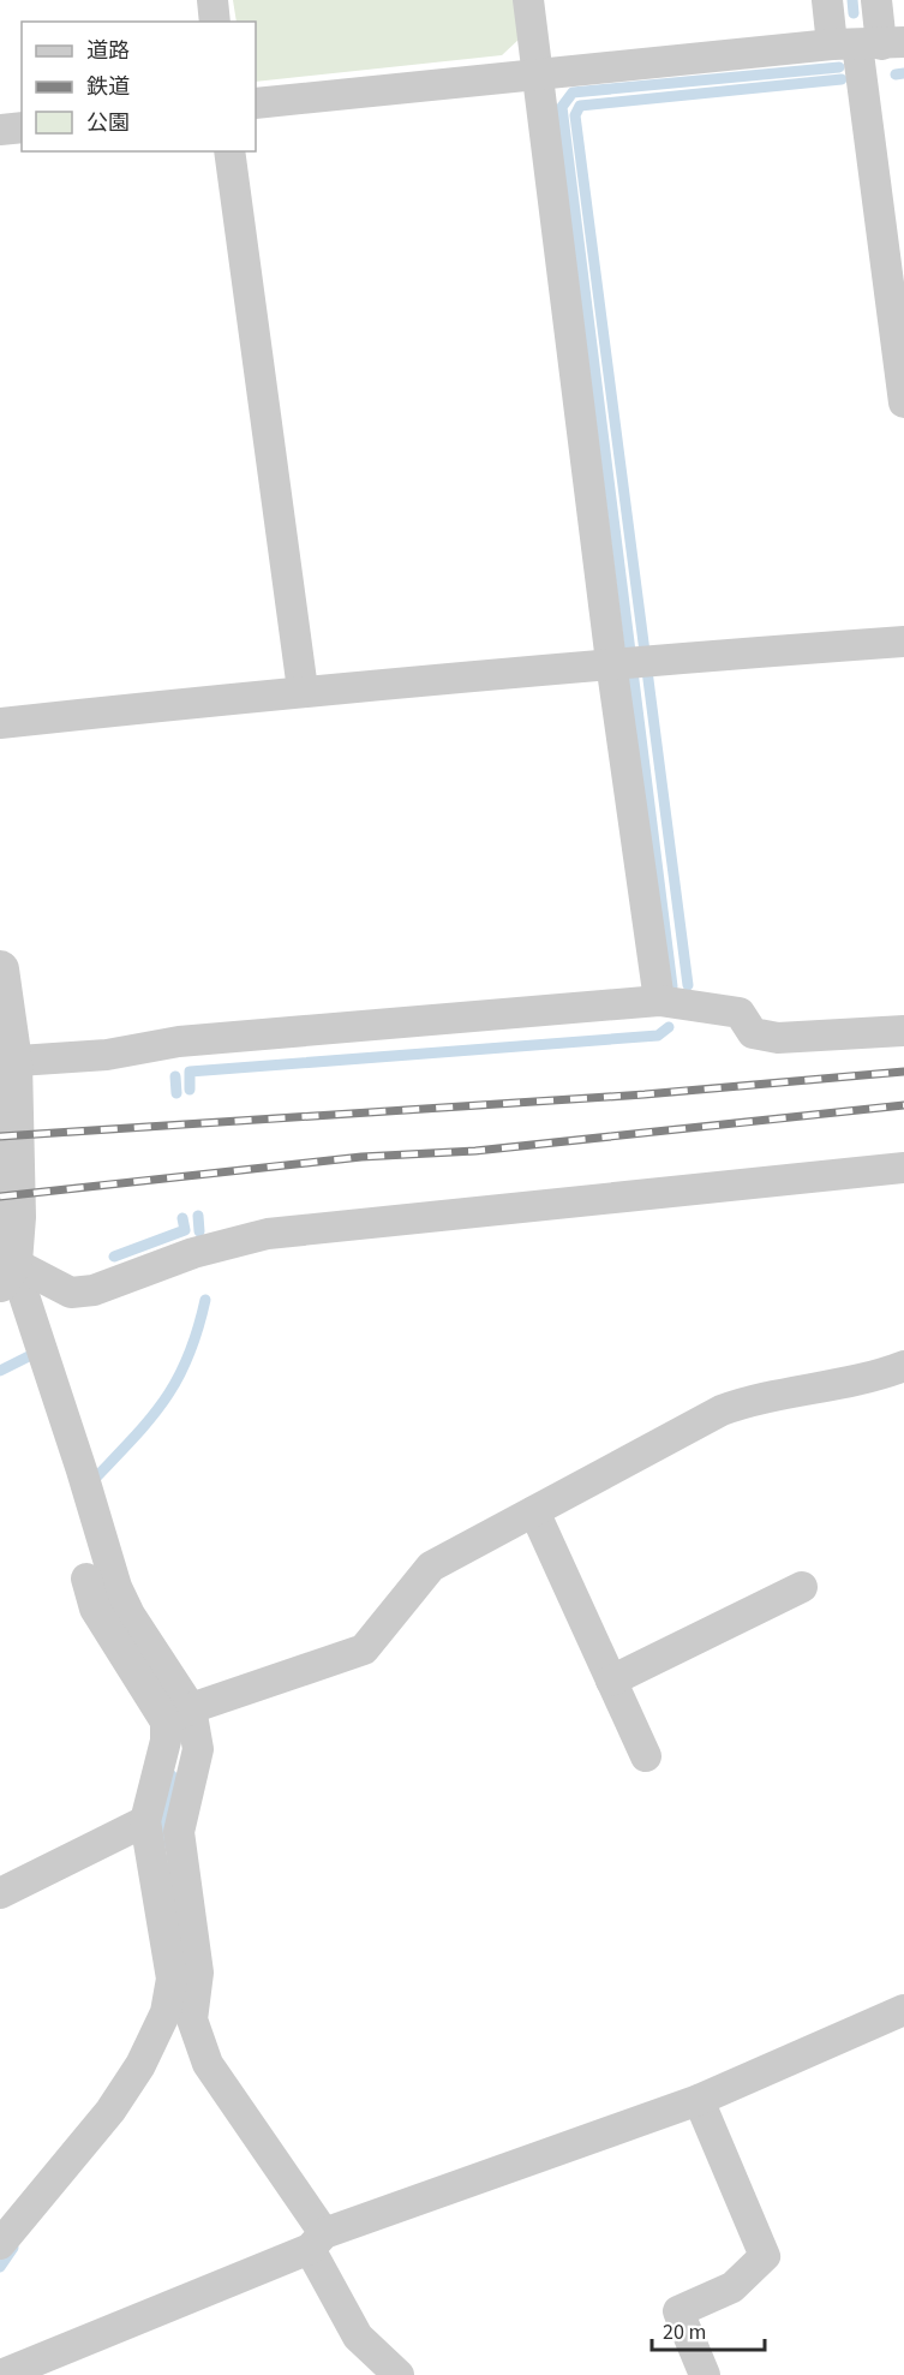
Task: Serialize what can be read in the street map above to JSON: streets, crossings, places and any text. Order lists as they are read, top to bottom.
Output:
{
  "legend": ["道路", "鉄道", "公園"],
  "scale_bar": "20 m"
}
